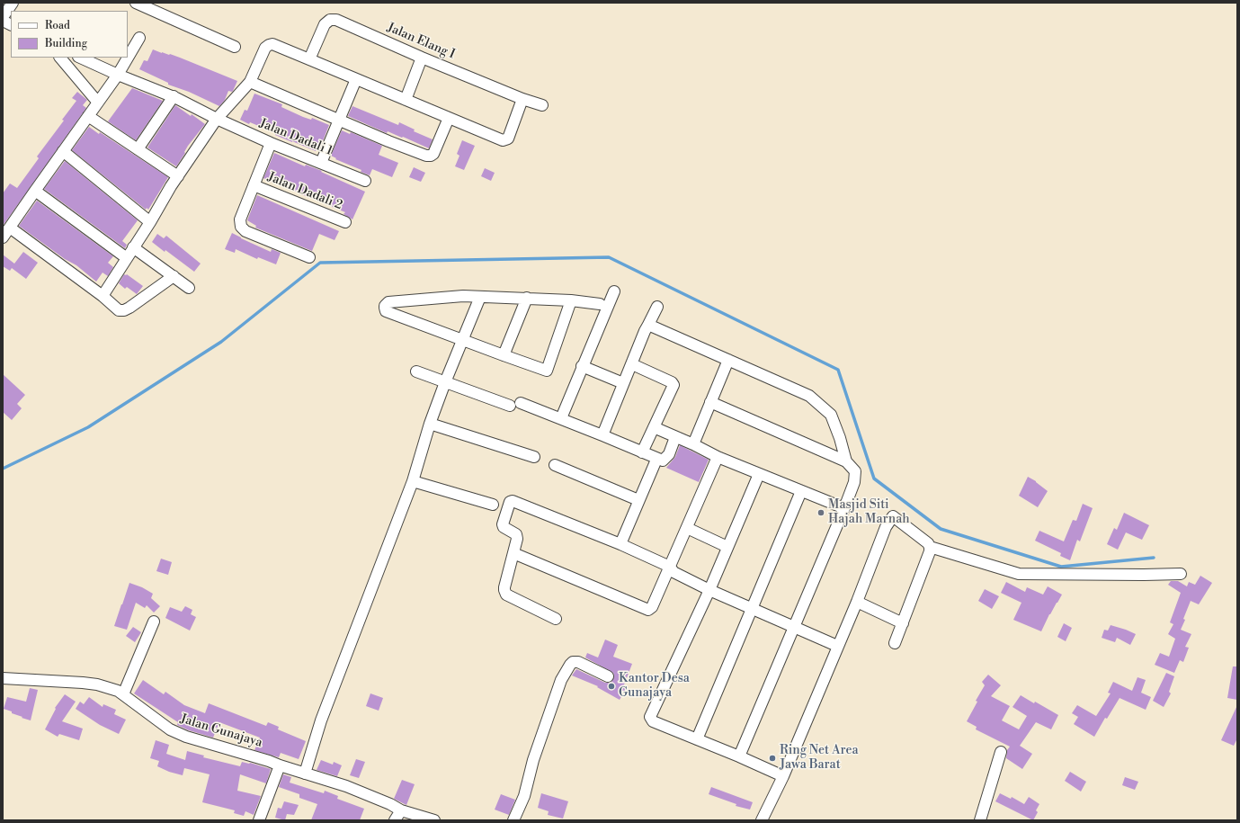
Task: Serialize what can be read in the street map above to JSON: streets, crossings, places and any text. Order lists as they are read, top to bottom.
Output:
{
  "streets": {
    "street": [
      "Jalan Elang I",
      "Jalan Dadali 1",
      "Jalan Dadali 2",
      "Jalan Gunajaya"
    ]
  },
  "places": ["Masjid Siti Hajah Marnah", "Kantor Desa Gunajaya", "Ring Net Area Jawa Barat"],
  "legend": ["Road", "Building"]
}
